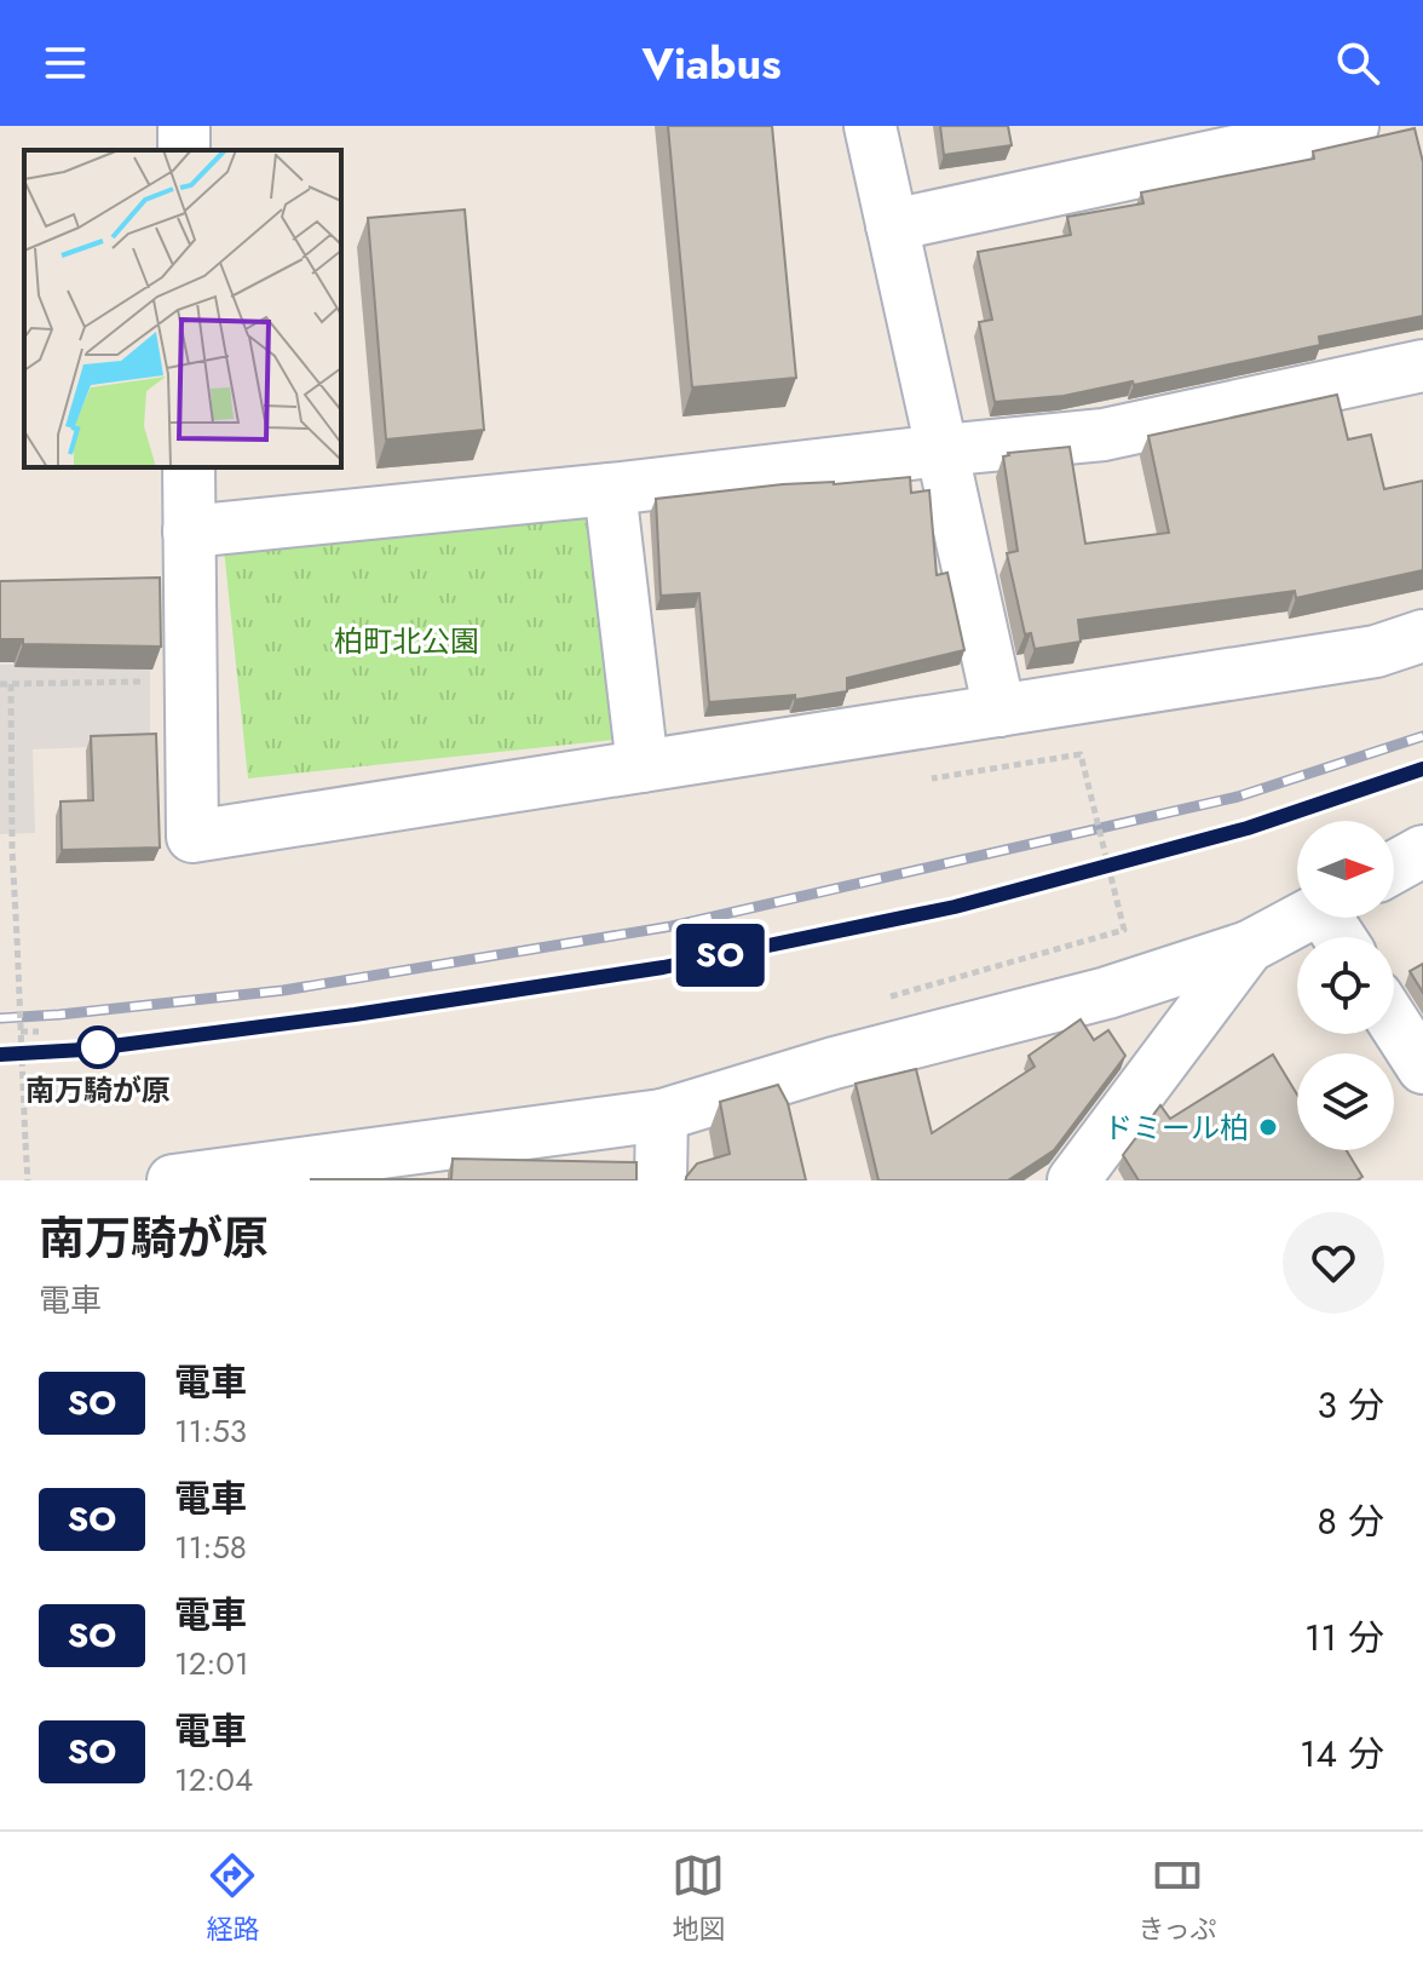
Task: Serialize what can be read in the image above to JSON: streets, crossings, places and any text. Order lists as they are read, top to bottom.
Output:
{
  "parks": ["柏町北公園"],
  "places": ["南万騎が原", "ドミール柏"],
  "north": "right",
  "page": {
    "header": "Viabus",
    "on_map": "SO",
    "heading": ["南万騎が原", "電車"],
    "list": [
      {
        "mark": "SO",
        "name": "電車",
        "note": "11:53",
        "value": "3 分"
      },
      {
        "mark": "SO",
        "name": "電車",
        "note": "11:58",
        "value": "8 分"
      },
      {
        "mark": "SO",
        "name": "電車",
        "note": "12:01",
        "value": "11 分"
      },
      {
        "mark": "SO",
        "name": "電車",
        "note": "12:04",
        "value": "14 分"
      }
    ],
    "tabs": ["経路", "地図", "きっぷ"]
  }
}
